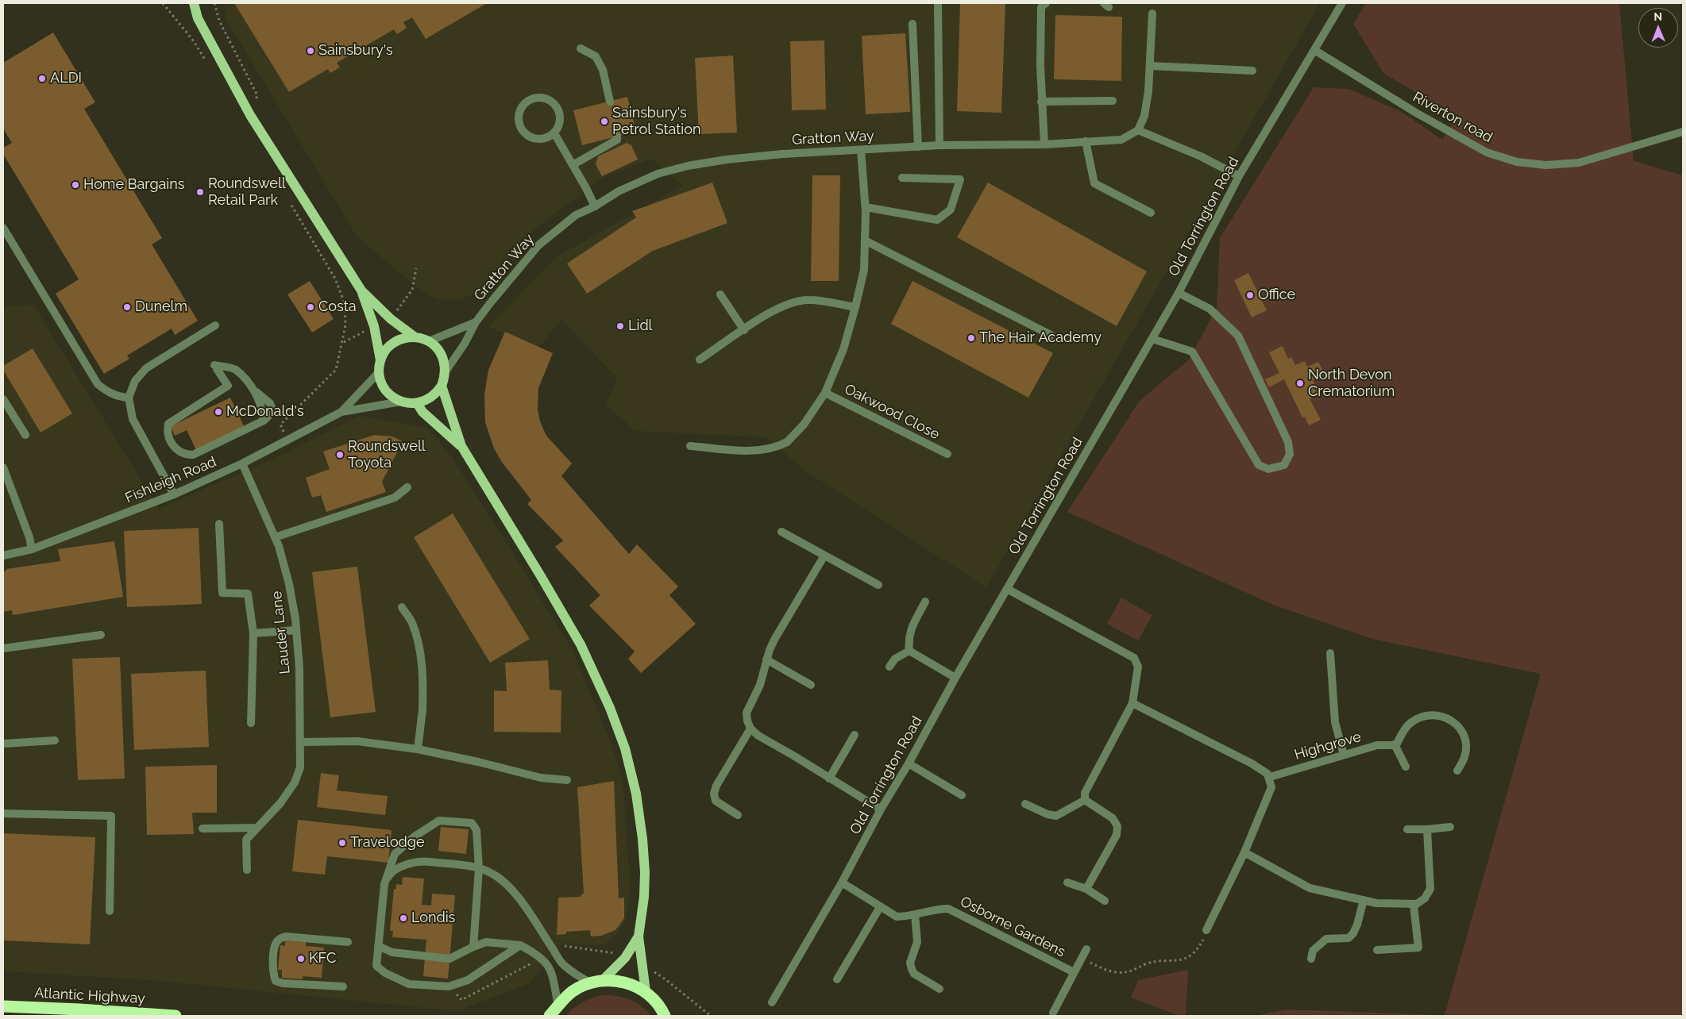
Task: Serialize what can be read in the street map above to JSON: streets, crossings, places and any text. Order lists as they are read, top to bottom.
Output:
{
  "streets": {
    "highway": ["Atlantic Highway"],
    "street": [
      "Riverton road",
      "Gratton Way",
      "Old Torrington Road",
      "Oakwood Close",
      "Fishleigh Road",
      "Lauder Lane",
      "Highgrove",
      "Osborne Gardens"
    ]
  },
  "crossings": [
    ["Riverton road", "Old Torrington Road"],
    ["Gratton Way", "Oakwood Close"],
    ["Gratton Way", "Fishleigh Road"],
    ["Old Torrington Road", "Osborne Gardens"],
    ["Fishleigh Road", "Lauder Lane"]
  ],
  "places": [
    "Sainsbury's",
    "ALDI",
    "Sainsbury's Petrol Station",
    "Home Bargains",
    "Roundswell Retail Park",
    "Office",
    "Dunelm",
    "Costa",
    "Lidl",
    "The Hair Academy",
    "North Devon Crematorium",
    "McDonald's",
    "Roundswell Toyota",
    "Travelodge",
    "Londis",
    "KFC"
  ],
  "north": "top"
}
